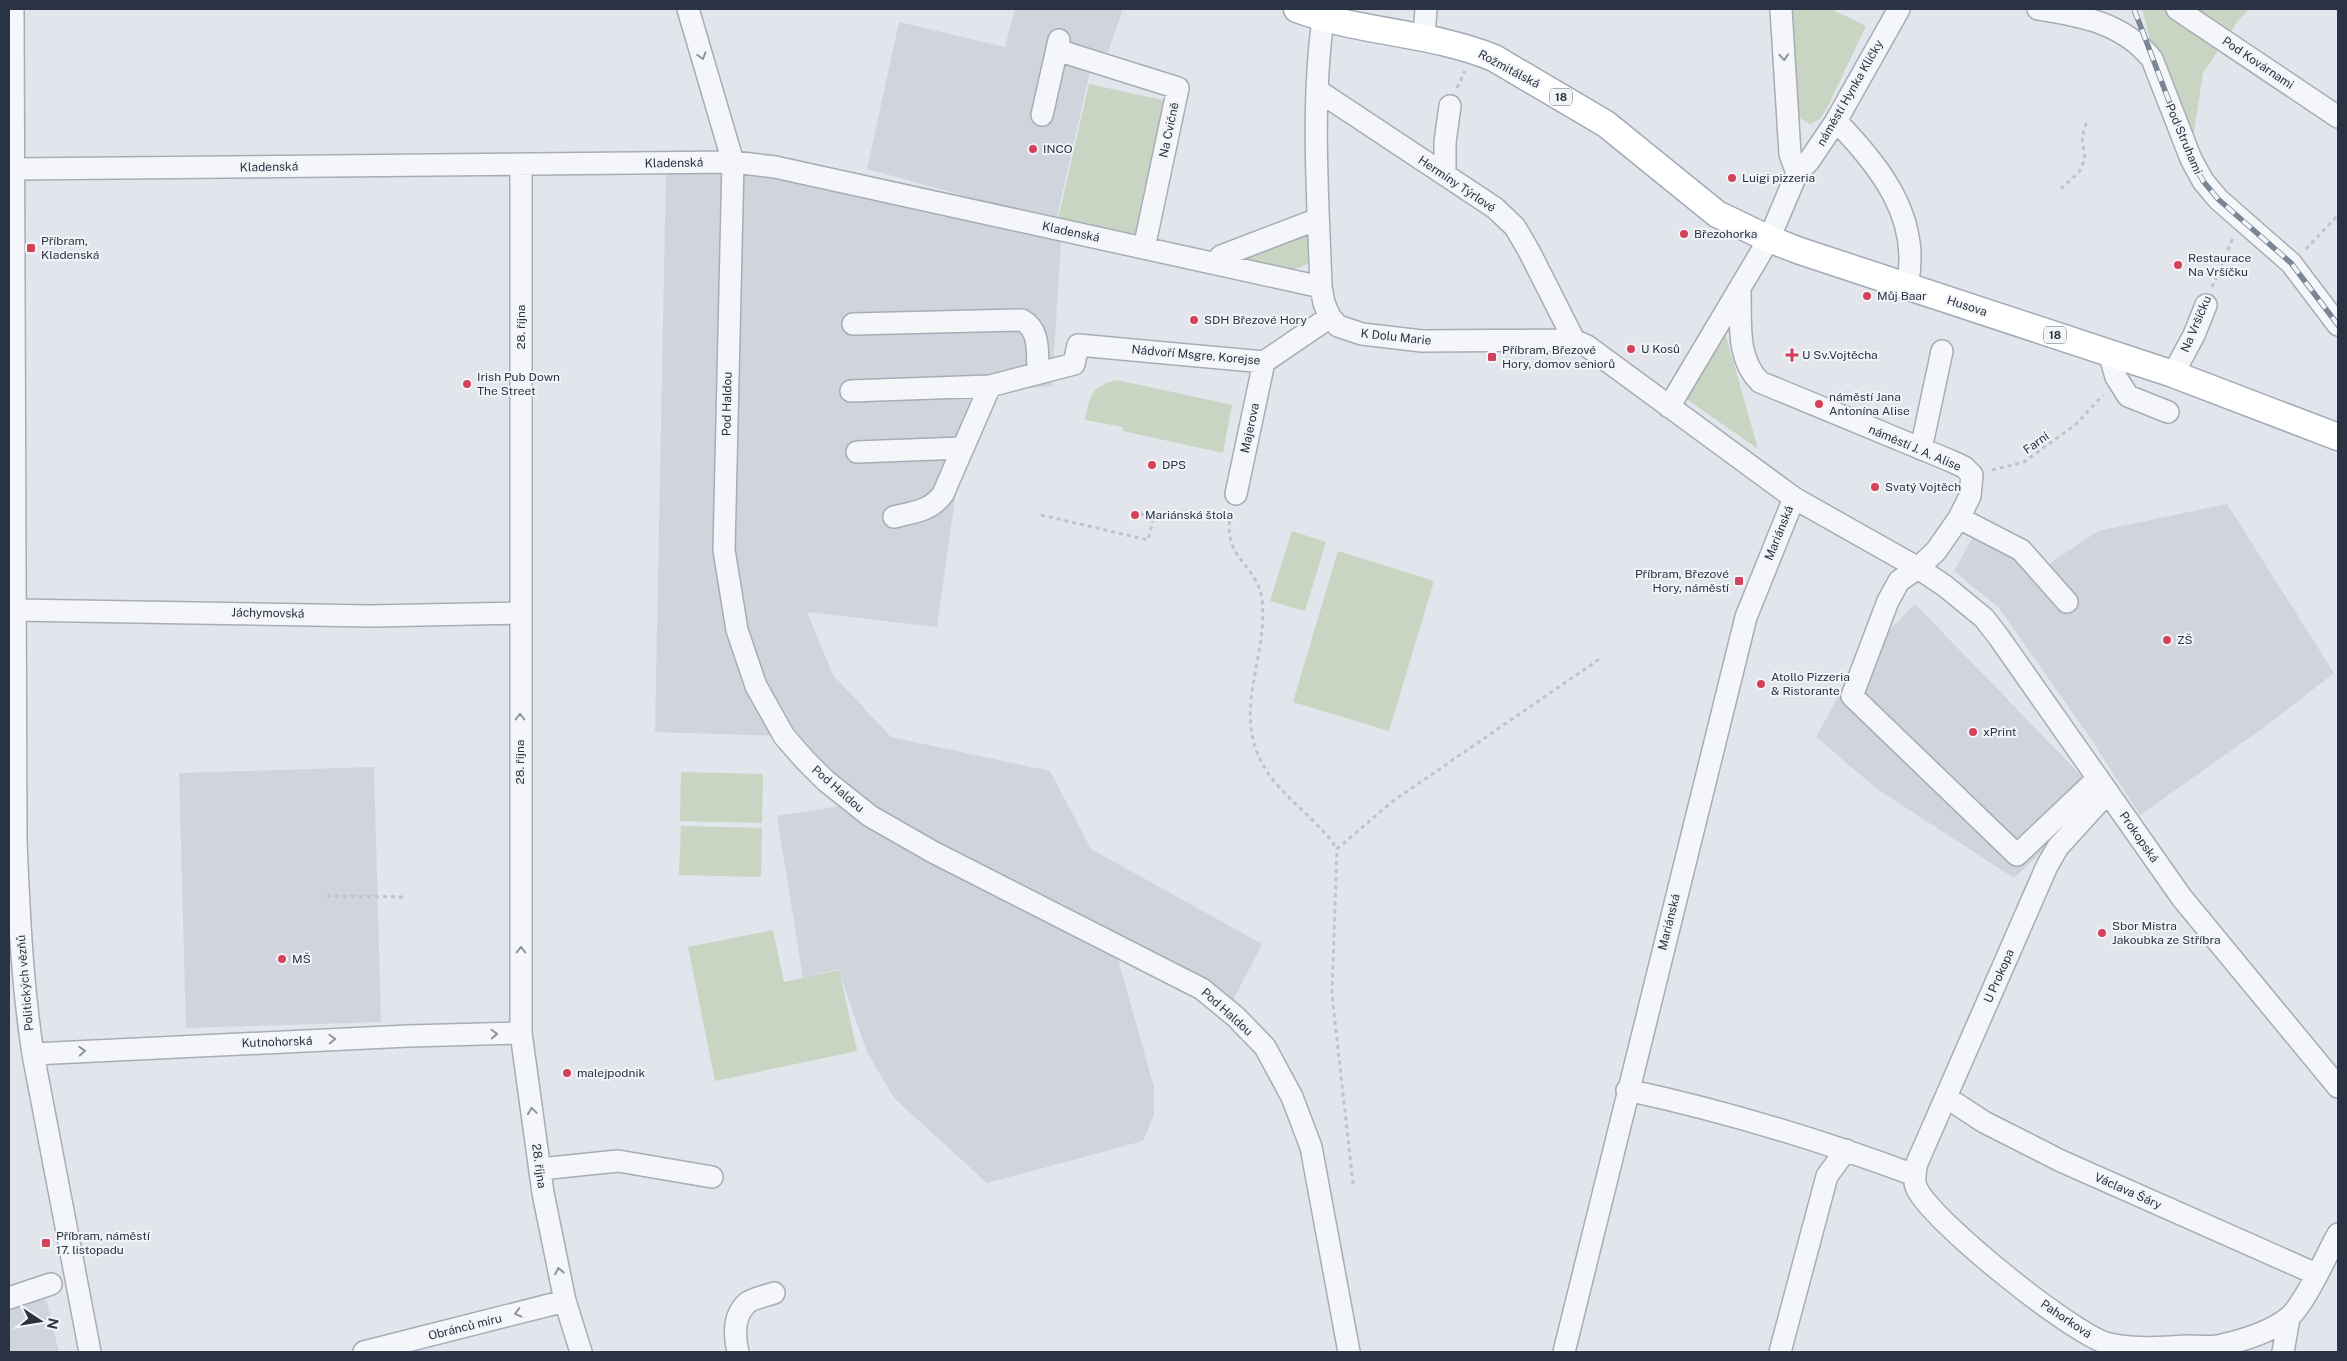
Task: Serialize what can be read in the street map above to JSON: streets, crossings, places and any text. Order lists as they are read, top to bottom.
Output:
{
  "streets": {
    "main road": ["Rožmitálská", "18", "Husova"],
    "street": [
      "Pod Kovárnami",
      "náměstí Hynka Kličky",
      "Na Cvičně",
      "Pod Struhami",
      "Kladenská",
      "Hermíny Týrlové",
      "Na Vršíčku",
      "28. října",
      "K Dolu Marie",
      "Nádvoří Msgre. Korejse",
      "Pod Haldou",
      "Majerova",
      "náměstí J. A. Alise",
      "Mariánská",
      "Jáchymovská",
      "Prokopská",
      "U Prokopa",
      "Politických vězňů",
      "Kutnohorská",
      "Václava Šáry",
      "Pahorková",
      "Obránců míru"
    ],
    "path": ["Farní"]
  },
  "crossings": [
    ["Rožmitálská", "náměstí Hynka Kličky"],
    ["Rožmitálská", "Husova"],
    ["náměstí Hynka Kličky", "Husova"],
    ["Na Cvičně", "Kladenská"],
    ["Pod Struhami", "Na Vršíčku"],
    ["Kladenská", "28. října"],
    ["Kladenská", "Pod Haldou"],
    ["Kladenská", "Politických vězňů"],
    ["Hermíny Týrlové", "K Dolu Marie"],
    ["Husova", "Na Vršíčku"],
    ["28. října", "Jáchymovská"],
    ["28. října", "Kutnohorská"],
    ["28. října", "Obránců míru"],
    ["K Dolu Marie", "Nádvoří Msgre. Korejse"],
    ["Nádvoří Msgre. Korejse", "Majerova"],
    ["Farní", "náměstí J. A. Alise"],
    ["náměstí J. A. Alise", "Prokopská"],
    ["náměstí J. A. Alise", "U Prokopa"],
    ["Jáchymovská", "Politických vězňů"],
    ["Prokopská", "U Prokopa"],
    ["U Prokopa", "Václava Šáry"],
    ["U Prokopa", "Pahorková"],
    ["Politických vězňů", "Kutnohorská"],
    ["Václava Šáry", "Pahorková"]
  ],
  "one_way": ["28. října", "Kutnohorská", "Obránců míru"],
  "places": {
    "other": [
      "INCO",
      "Luigi pizzeria",
      "Březohorka",
      "Restaurace Na Vršíčku",
      "Můj Baar",
      "SDH Březové Hory",
      "U Kosů",
      "Irish Pub Down The Street",
      "náměstí Jana Antonína Alise",
      "DPS",
      "Svatý Vojtěch",
      "Mariánská štola",
      "ZŠ",
      "Atollo Pizzeria & Ristorante",
      "xPrint",
      "Sbor Mistra Jakoubka ze Stříbra",
      "MŠ",
      "malejpodnik"
    ],
    "transit": [
      "Příbram, Kladenská",
      "Příbram, Březové Hory, domov seniorů",
      "Příbram, Březové Hory, náměstí",
      "Příbram, náměstí 17. listopadu"
    ],
    "health": ["U Sv.Vojtěcha"]
  },
  "north": "right"
}
